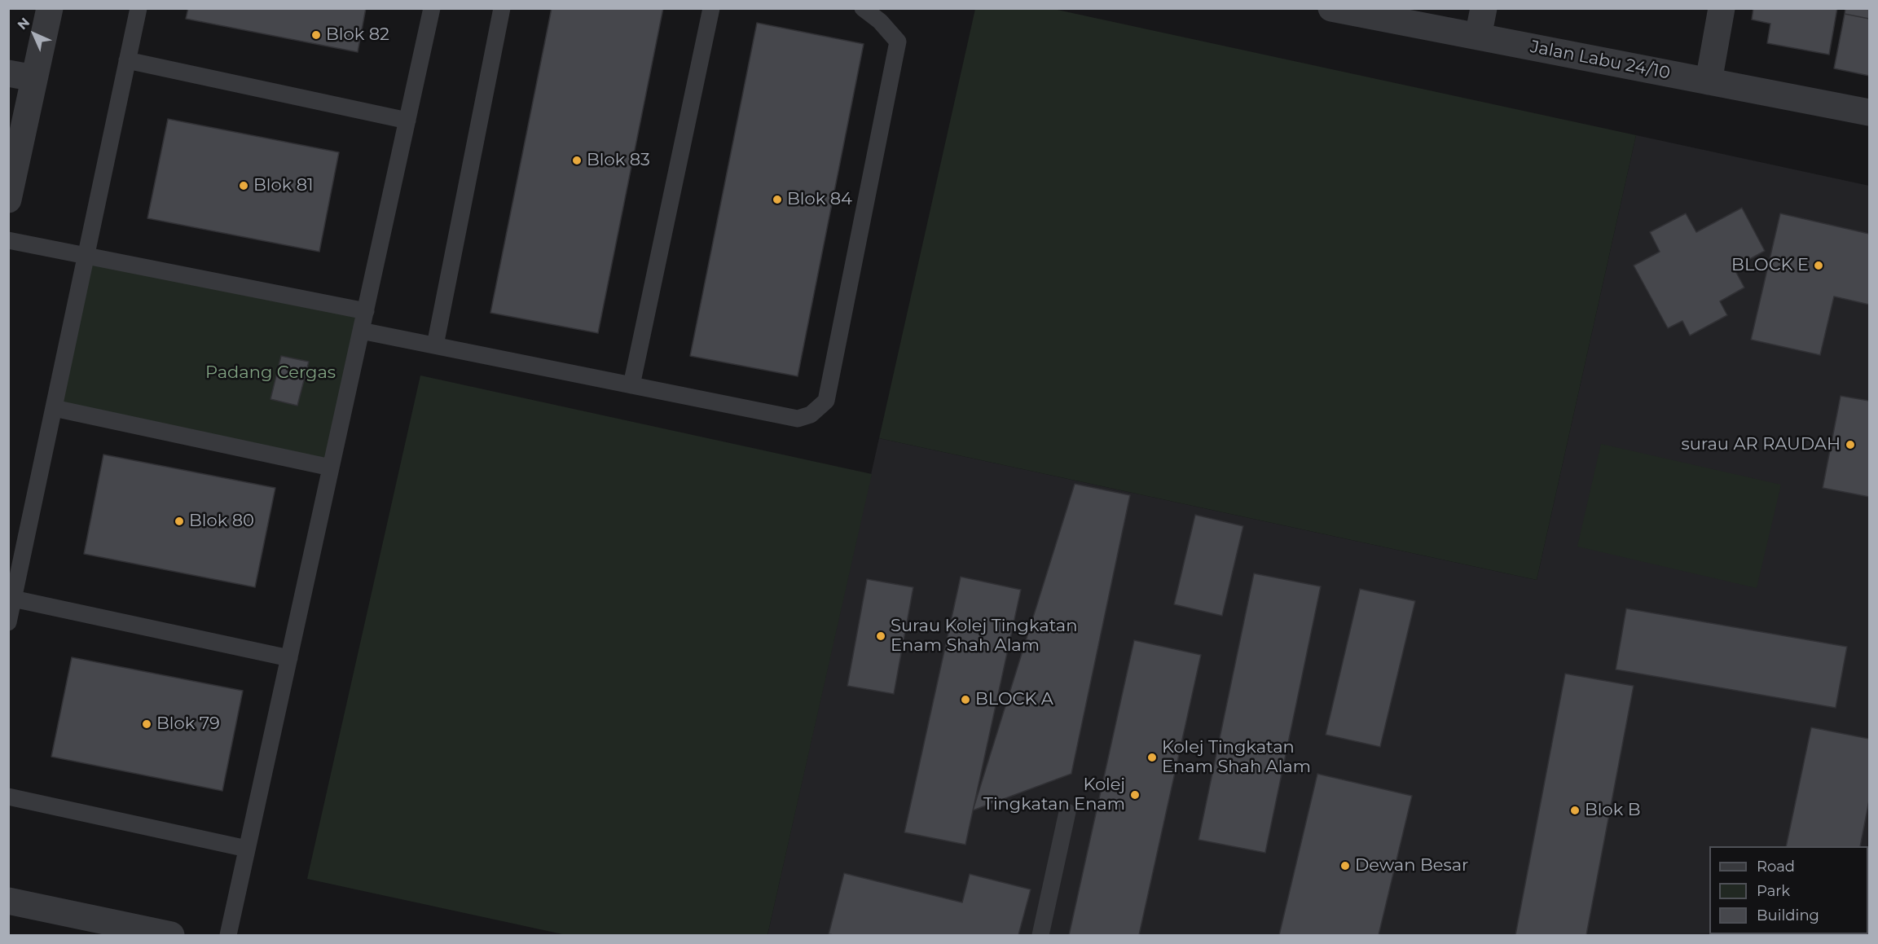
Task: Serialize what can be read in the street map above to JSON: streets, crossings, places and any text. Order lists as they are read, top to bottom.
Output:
{
  "streets": {
    "street": ["Jalan Labu 24/10"]
  },
  "parks": ["Padang Cergas"],
  "places": [
    "Blok 82",
    "Blok 83",
    "Blok 81",
    "Blok 84",
    "BLOCK E",
    "surau AR RAUDAH",
    "Blok 80",
    "Surau Kolej Tingkatan Enam Shah Alam",
    "BLOCK A",
    "Blok 79",
    "Kolej Tingkatan Enam Shah Alam",
    "Kolej Tingkatan Enam",
    "Blok B",
    "Dewan Besar"
  ],
  "legend": ["Road", "Park", "Building"],
  "north": "top left"
}
